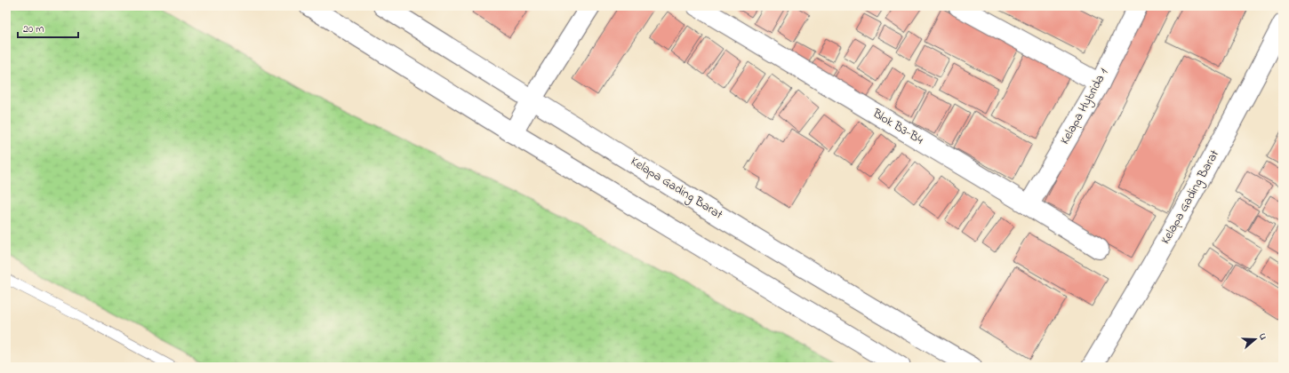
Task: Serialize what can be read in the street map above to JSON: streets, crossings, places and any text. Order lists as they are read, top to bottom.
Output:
{
  "streets": {
    "street": ["Kelapa Hybrida 1", "Blok B3-B4", "Kelapa Gading Barat"]
  },
  "crossings": [
    ["Kelapa Hybrida 1", "Blok B3-B4"]
  ],
  "scale_bar": "20 m",
  "north": "right"
}
